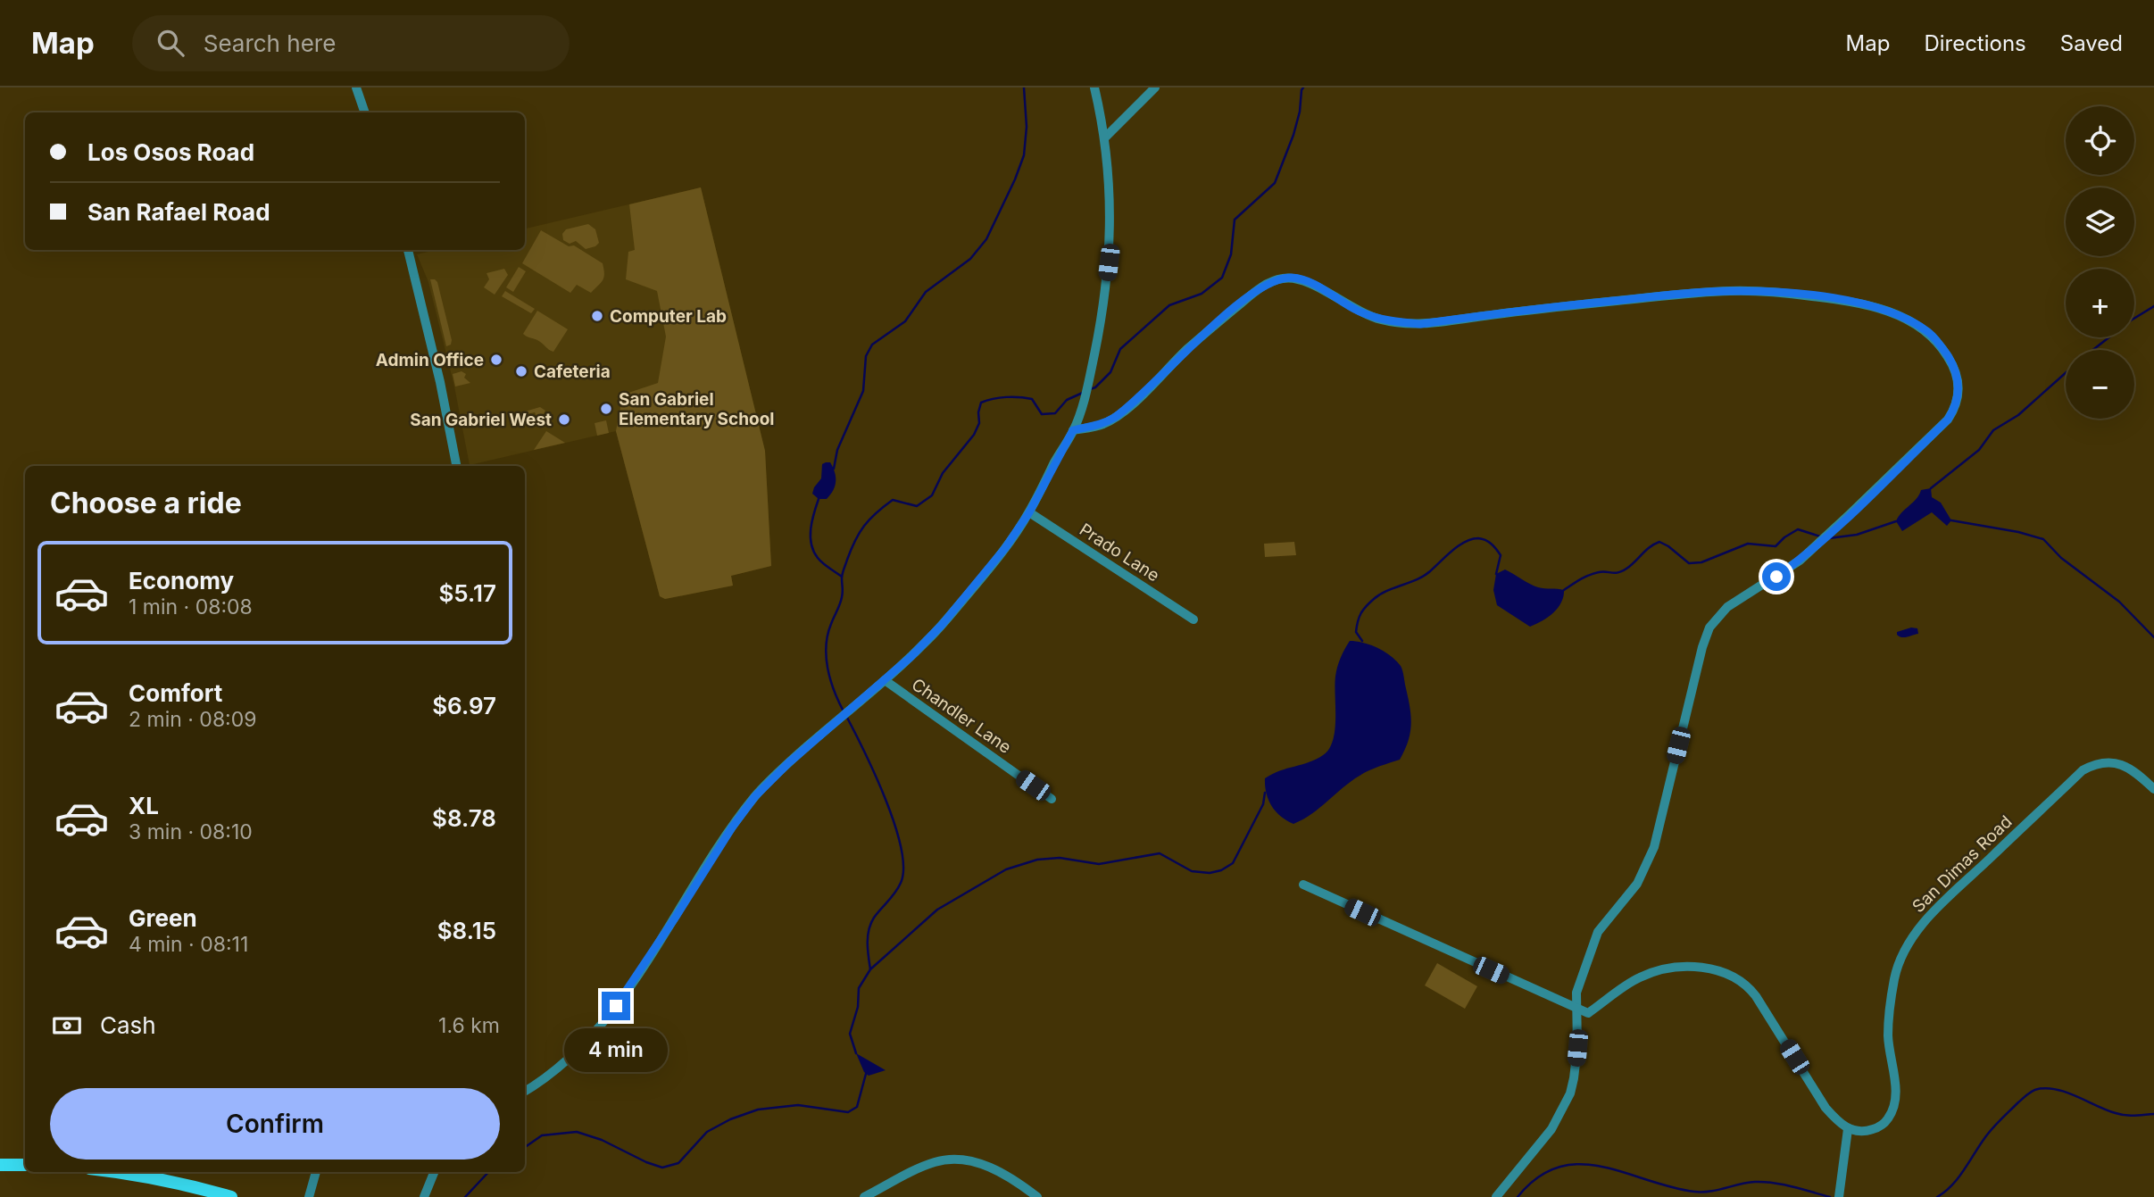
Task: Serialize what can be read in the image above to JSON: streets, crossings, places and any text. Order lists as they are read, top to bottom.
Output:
{
  "streets": {
    "street": ["Prado Lane", "Chandler Lane", "San Dimas Road"]
  },
  "places": [
    "Computer Lab",
    "Admin Office",
    "Cafeteria",
    "San Gabriel Elementary School",
    "San Gabriel West"
  ],
  "page": {
    "header": "Map",
    "search": "Search here",
    "nav": ["Map", "Directions", "Saved"],
    "map_buttons": ["+", "−"],
    "banner": ["Los Osos Road", "San Rafael Road"],
    "heading": "Choose a ride",
    "list": [
      {
        "name": "Economy",
        "note": "1 min · 08:08",
        "value": "$5.17"
      },
      {
        "name": "Comfort",
        "note": "2 min · 08:09",
        "value": "$6.97"
      },
      {
        "name": "XL",
        "note": "3 min · 08:10",
        "value": "$8.78"
      },
      {
        "name": "Green",
        "note": "4 min · 08:11",
        "value": "$8.15"
      }
    ],
    "pay": ["Cash", "1.6 km"],
    "bubble": "4 min",
    "buttons": "Confirm"
  }
}
